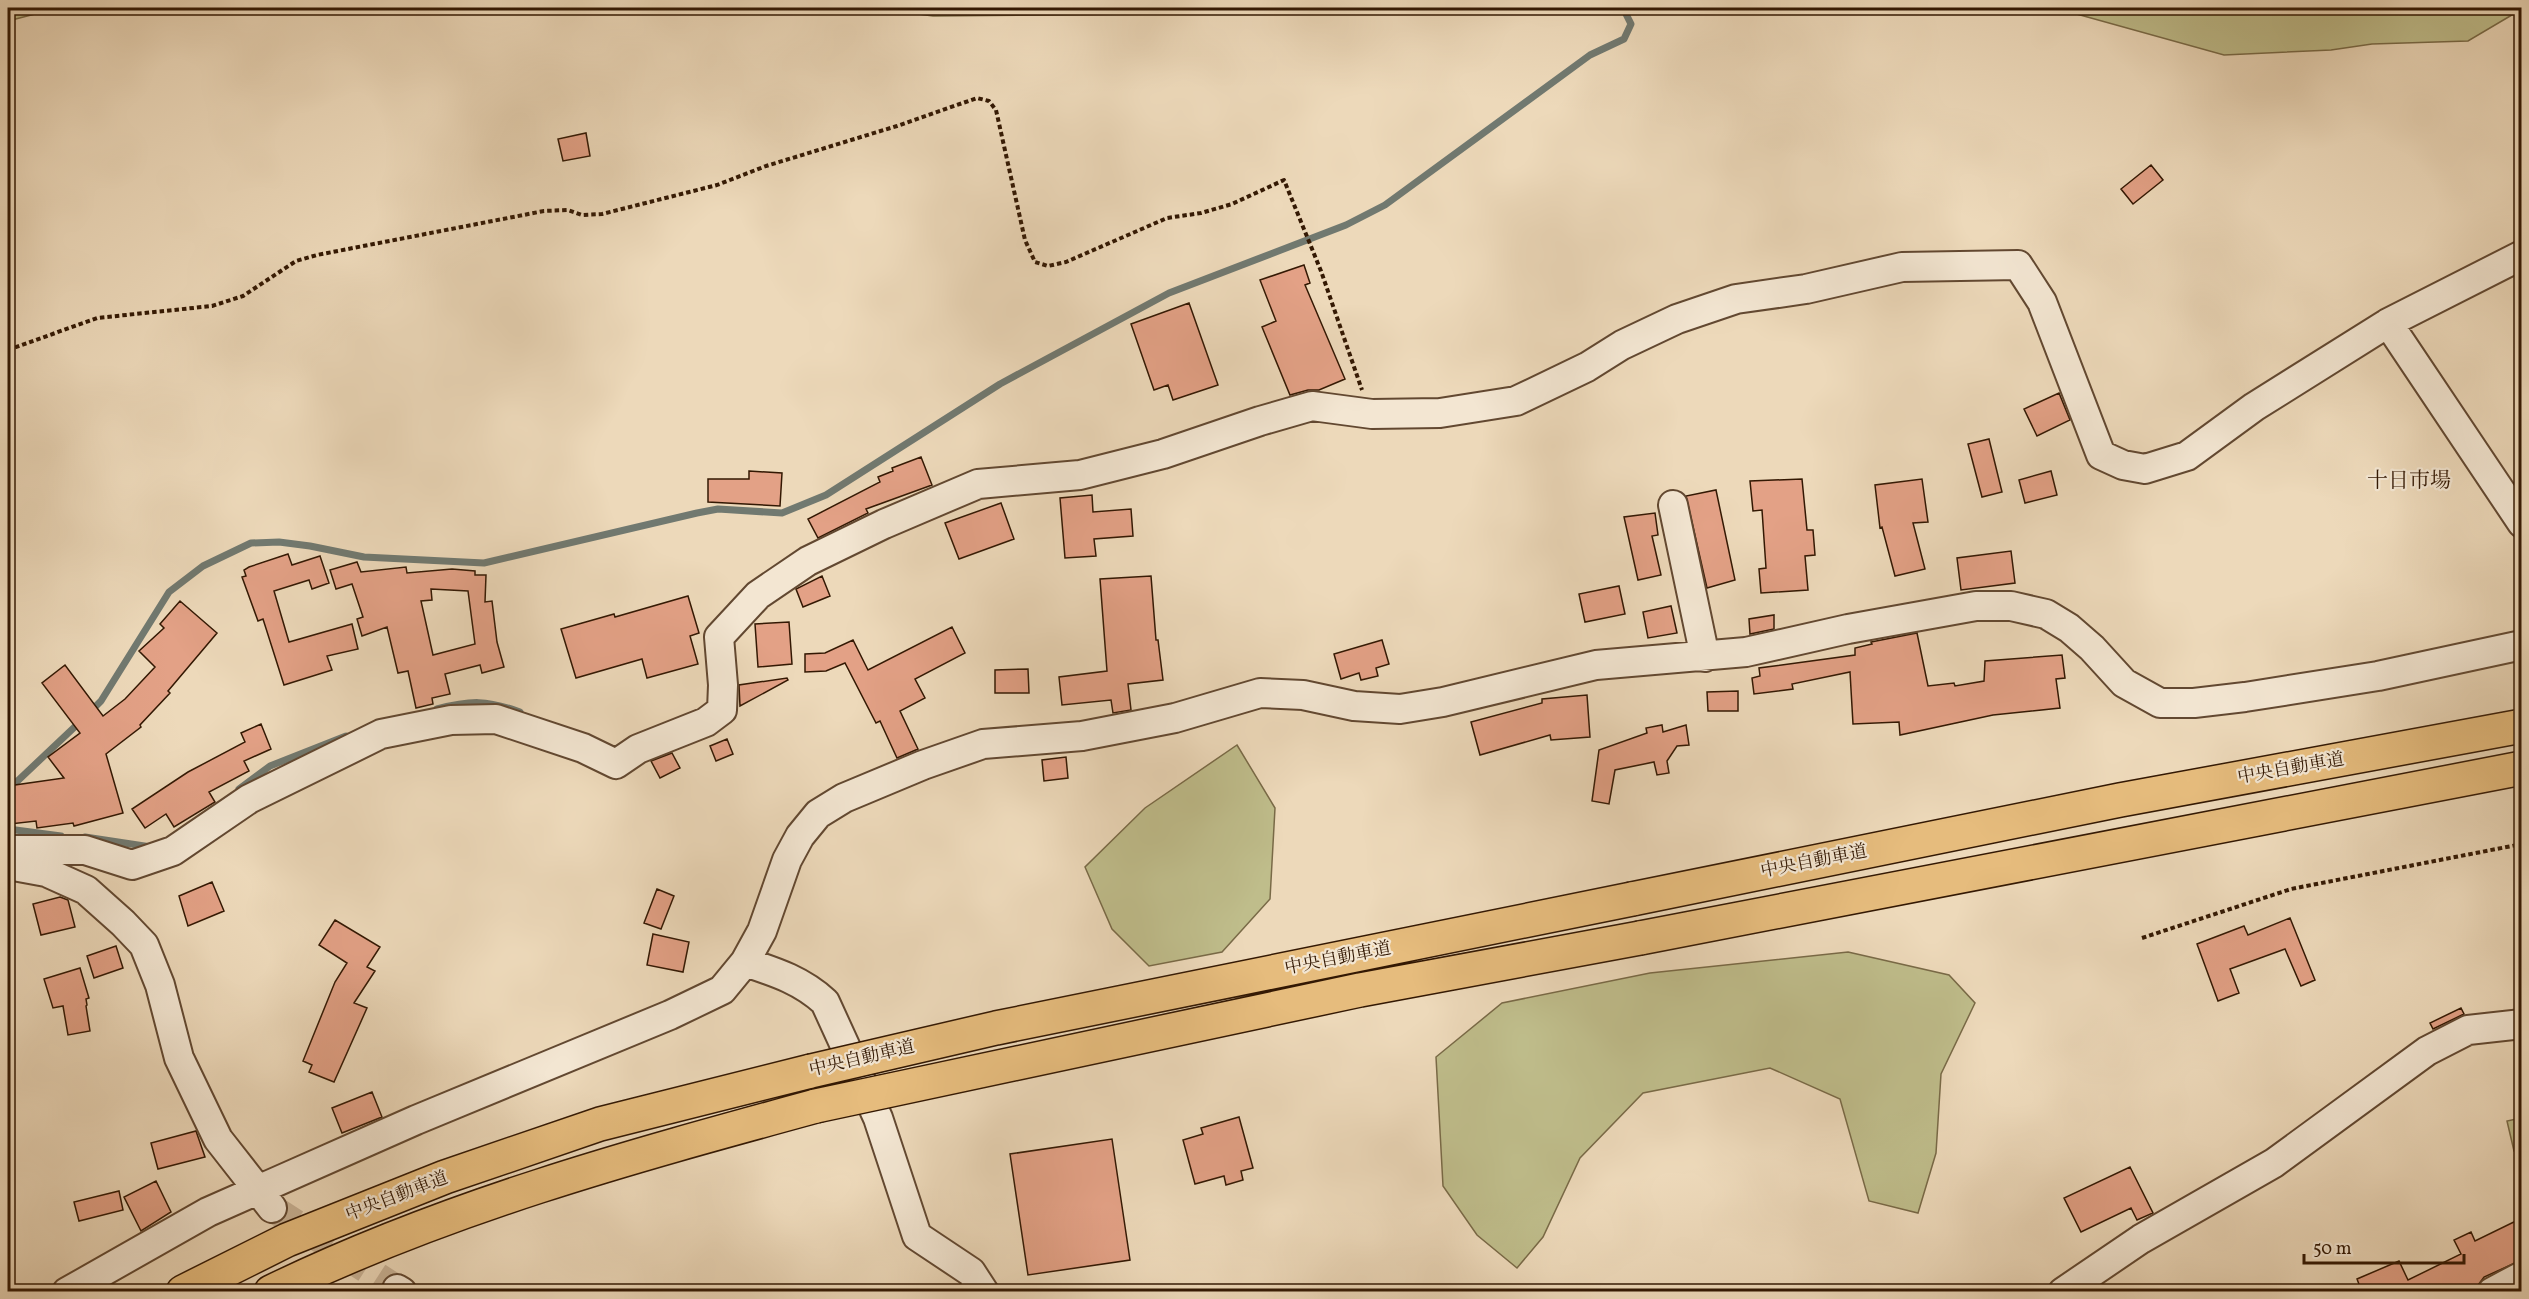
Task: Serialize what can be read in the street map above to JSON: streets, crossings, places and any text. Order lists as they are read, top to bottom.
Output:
{
  "streets": {
    "highway": ["中央自動車道"]
  },
  "districts": ["十日市場"],
  "scale_bar": "50 m"
}
